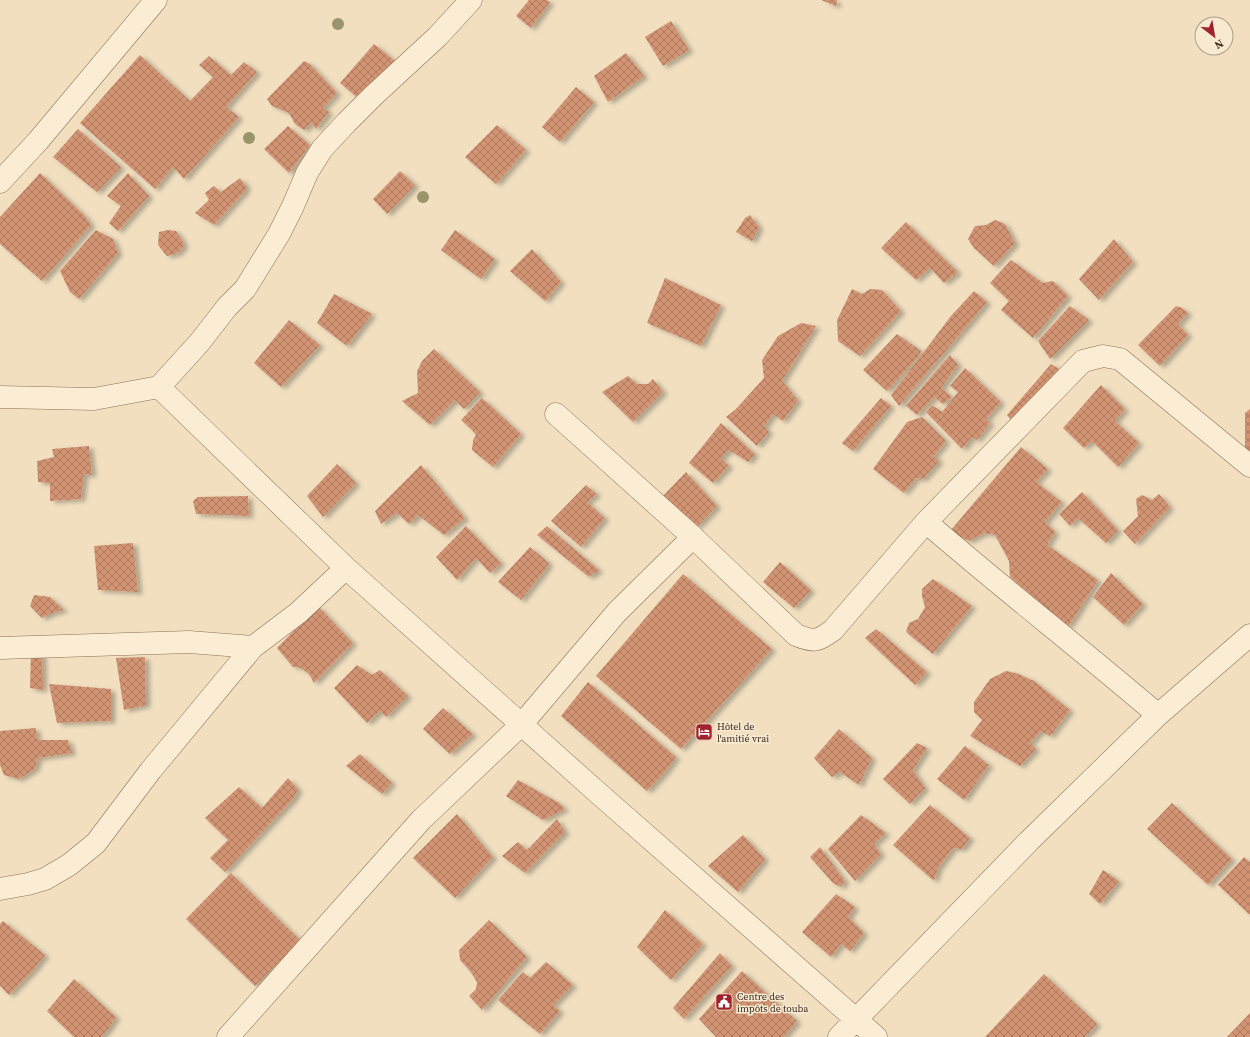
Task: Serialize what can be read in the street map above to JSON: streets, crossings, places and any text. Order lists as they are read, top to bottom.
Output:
{
  "places": {
    "hotel": ["Hôtel de l'amitié vrai"],
    "public building": ["Centre des impôts de touba"]
  },
  "north": "bottom right"
}
